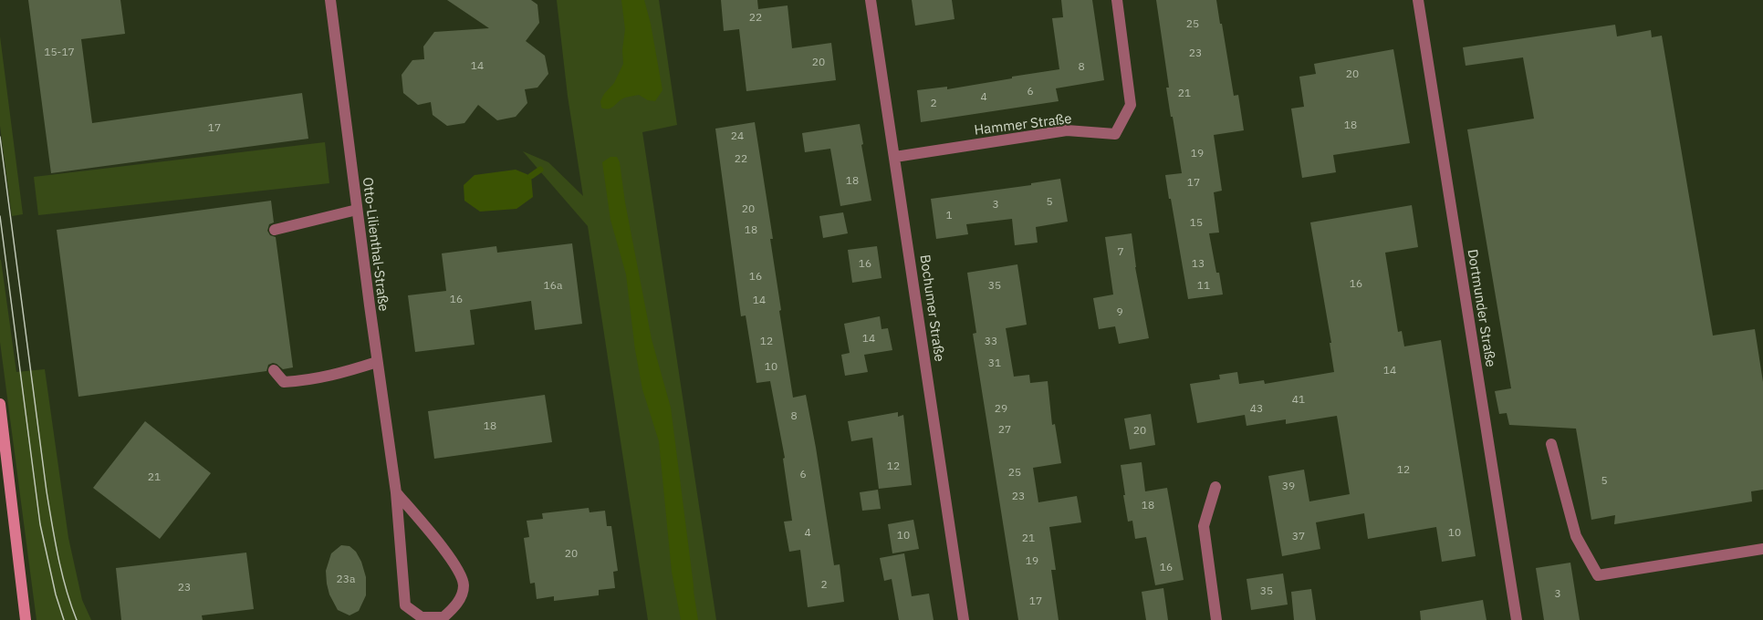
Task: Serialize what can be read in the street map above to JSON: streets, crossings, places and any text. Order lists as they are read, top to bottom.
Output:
{
  "streets": {
    "street": [
      "Hammer Straße",
      "Otto-Lilienthal-Straße",
      "Bochumer Straße",
      "Dortmunder Straße"
    ]
  },
  "crossings": [
    ["Hammer Straße", "Bochumer Straße"]
  ],
  "house_numbers": [
    "22",
    "25",
    "15-17",
    "23",
    "20",
    "14",
    "8",
    "20",
    "6",
    "21",
    "4",
    "2",
    "18",
    "17",
    "24",
    "19",
    "22",
    "18",
    "17",
    "5",
    "3",
    "20",
    "1",
    "15",
    "18",
    "7",
    "16",
    "13",
    "16",
    "16",
    "16a",
    "35",
    "11",
    "16",
    "14",
    "9",
    "14",
    "12",
    "33",
    "31",
    "10",
    "14",
    "41",
    "29",
    "43",
    "8",
    "18",
    "27",
    "20",
    "12",
    "12",
    "25",
    "6",
    "21",
    "5",
    "39",
    "23",
    "18",
    "4",
    "10",
    "10",
    "37",
    "21",
    "20",
    "19",
    "16",
    "23a",
    "2",
    "23",
    "35",
    "3",
    "17"
  ]
}
